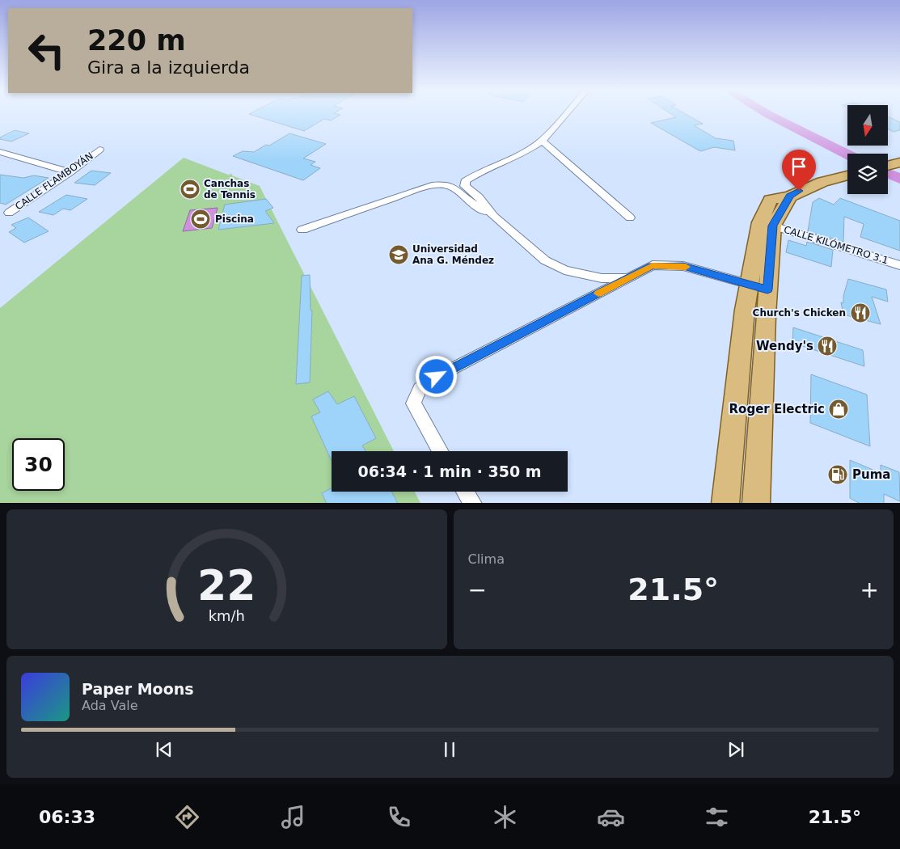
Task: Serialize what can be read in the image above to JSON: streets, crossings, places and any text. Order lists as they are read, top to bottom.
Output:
{
  "streets": {
    "street": ["CALLE FLAMBOYÁN", "CALLE KILÓMETRO 3.1"]
  },
  "places": {
    "sports": ["Canchas de Tennis", "Piscina"],
    "school or university": ["Universidad Ana G. Méndez"],
    "restaurant": ["Church's Chicken", "Wendy's"],
    "shop": ["Roger Electric"],
    "fuel station": ["Puma"]
  },
  "north": "bottom",
  "page": {
    "turn": ["220 m", "Gira a la izquierda"],
    "limit": "30",
    "trip": "06:34 · 1 min · 350 m",
    "tile": "Clima",
    "heat": ["−", "21.5°", "+"],
    "song": ["Paper Moons", "Ada Vale"],
    "tabs": ["06:33", "21.5°"],
    "gauge": ["22", "km/h"]
  }
}
